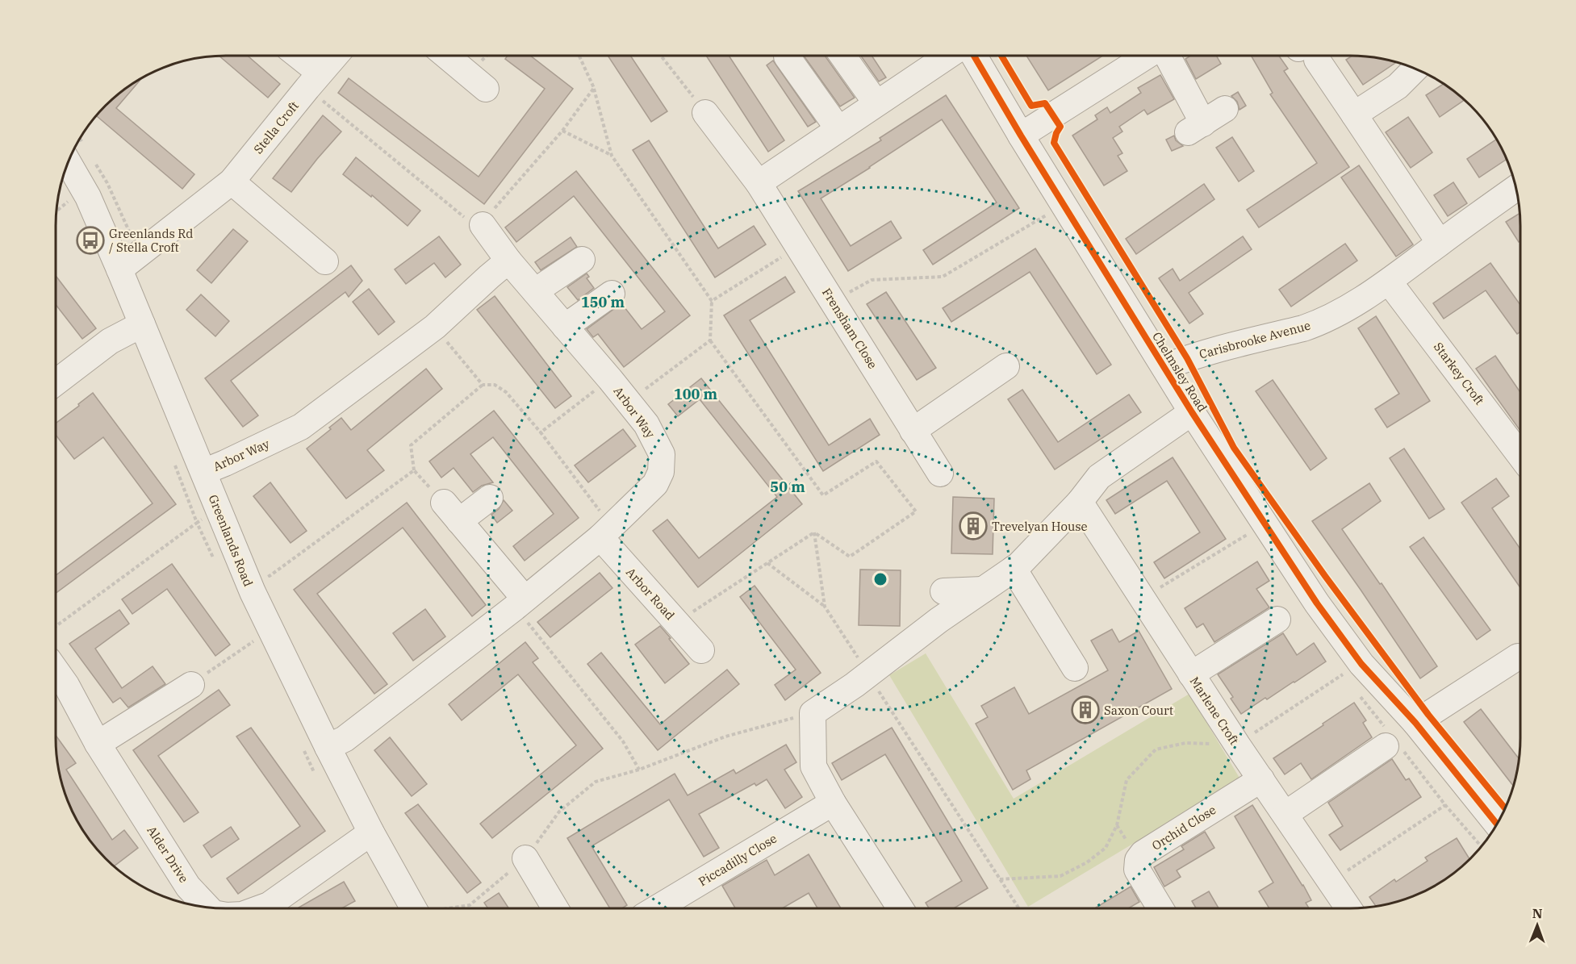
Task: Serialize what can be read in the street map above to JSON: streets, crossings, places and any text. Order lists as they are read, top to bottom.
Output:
{
  "streets": {
    "street": [
      "Stella Croft",
      "Frensham Close",
      "Carisbrooke Avenue",
      "Chelmsley Road",
      "Starkey Croft",
      "Arbor Way",
      "Greenlands Road",
      "Arbor Road",
      "Marlene Croft",
      "Orchid Close",
      "Alder Drive",
      "Piccadilly Close"
    ]
  },
  "crossings": [
    ["Stella Croft", "Greenlands Road"],
    ["Carisbrooke Avenue", "Chelmsley Road"],
    ["Carisbrooke Avenue", "Starkey Croft"],
    ["Arbor Way", "Greenlands Road"],
    ["Arbor Way", "Arbor Road"],
    ["Greenlands Road", "Alder Drive"],
    ["Marlene Croft", "Orchid Close"]
  ],
  "places": {
    "bus stop": ["Greenlands Rd / Stella Croft"],
    "building": ["Trevelyan House", "Saxon Court"]
  },
  "north": "top",
  "rings": ["150 m", "100 m", "50 m"]
}
